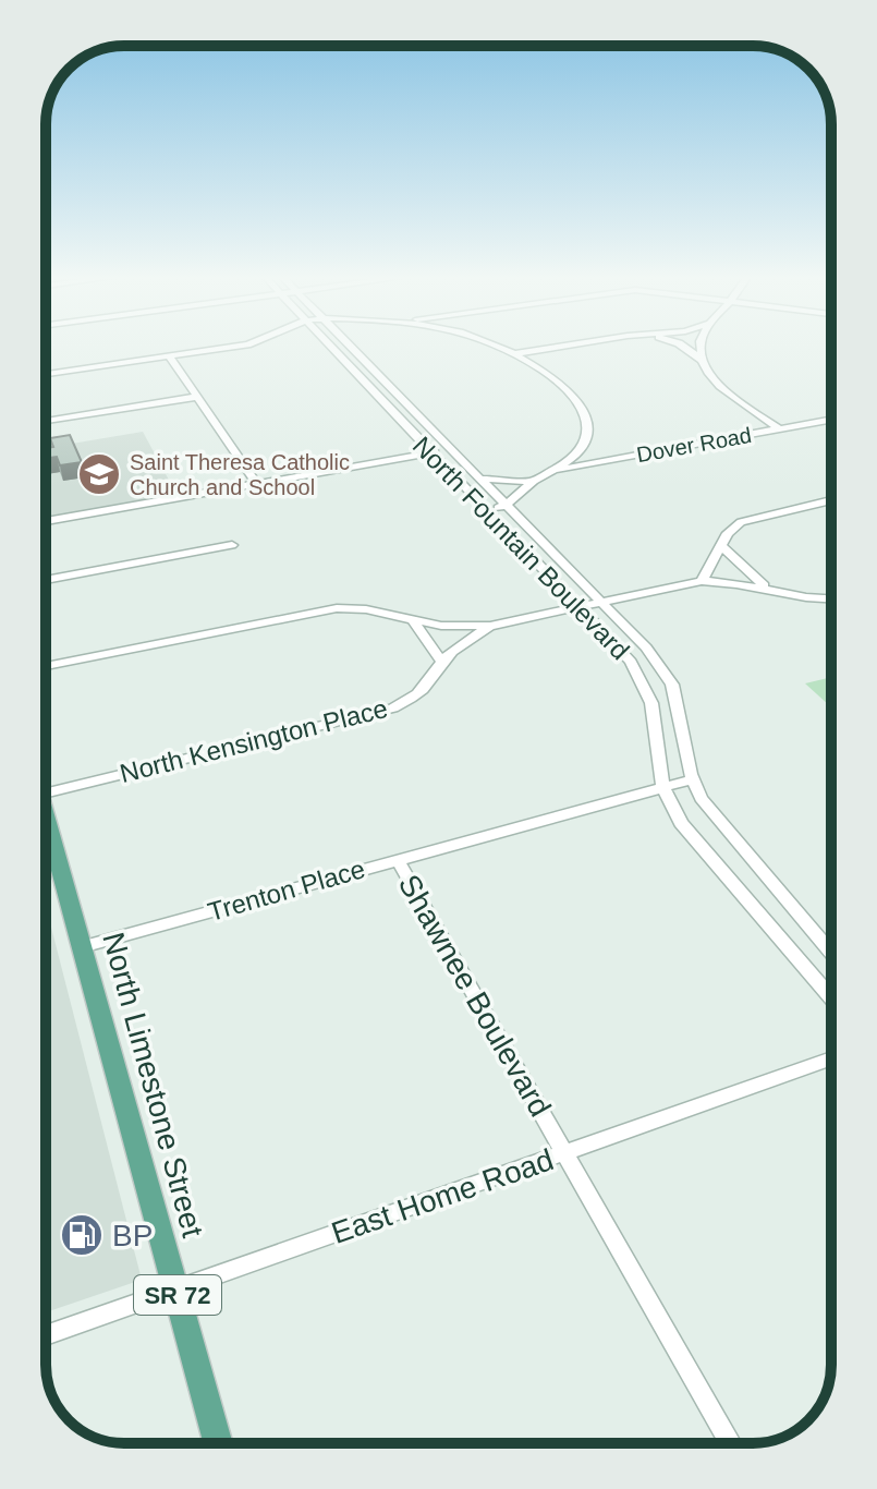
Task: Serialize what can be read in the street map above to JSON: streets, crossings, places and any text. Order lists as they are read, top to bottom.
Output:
{
  "streets": {
    "main road": ["North Limestone Street", "SR 72"],
    "street": [
      "Dover Road",
      "North Fountain Boulevard",
      "North Kensington Place",
      "Trenton Place",
      "Shawnee Boulevard",
      "East Home Road"
    ]
  },
  "crossings": [
    ["North Fountain Boulevard", "Trenton Place"],
    ["Trenton Place", "Shawnee Boulevard"],
    ["Trenton Place", "North Limestone Street"],
    ["Shawnee Boulevard", "East Home Road"],
    ["North Limestone Street", "East Home Road"]
  ],
  "places": {
    "school or university": ["Saint Theresa Catholic Church and School"],
    "fuel station": ["BP"]
  }
}
